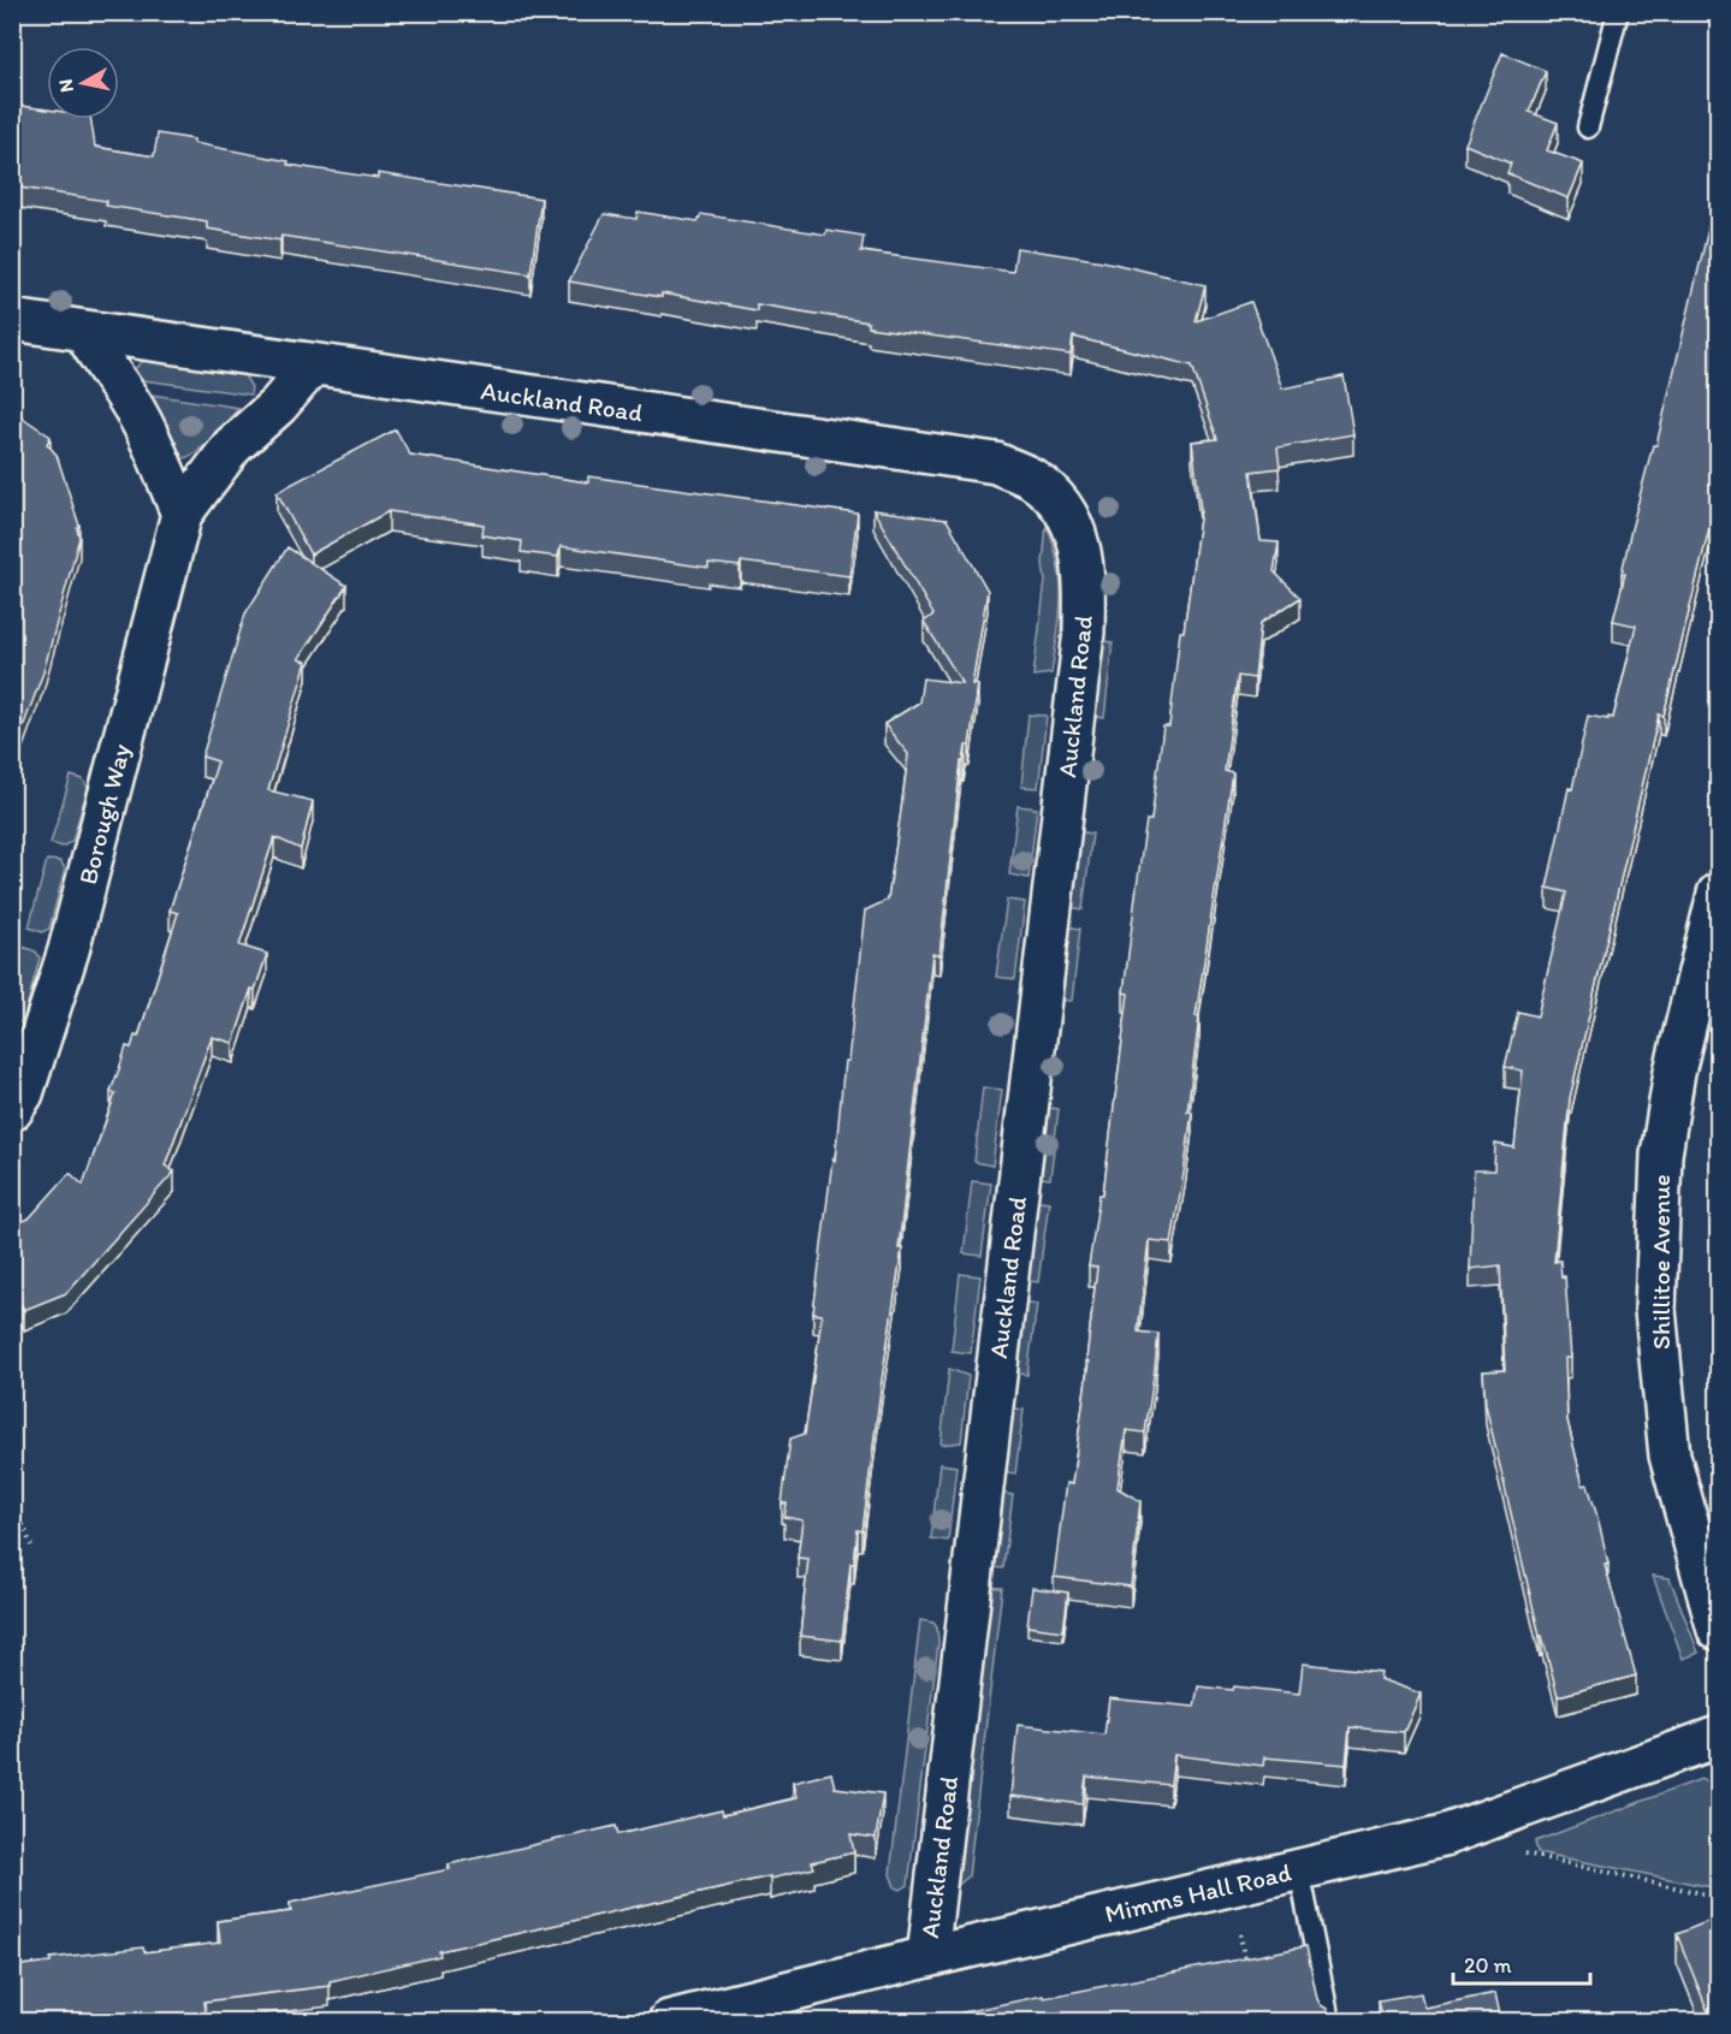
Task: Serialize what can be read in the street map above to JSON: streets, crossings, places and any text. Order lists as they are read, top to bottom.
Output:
{
  "streets": {
    "street": [
      "Auckland Road",
      "Borough Way",
      "Shillitoe Avenue",
      "Mimms Hall Road"
    ]
  },
  "crossings": [
    ["Auckland Road", "Borough Way"],
    ["Auckland Road", "Mimms Hall Road"]
  ],
  "scale_bar": "20 m",
  "north": "left"
}
